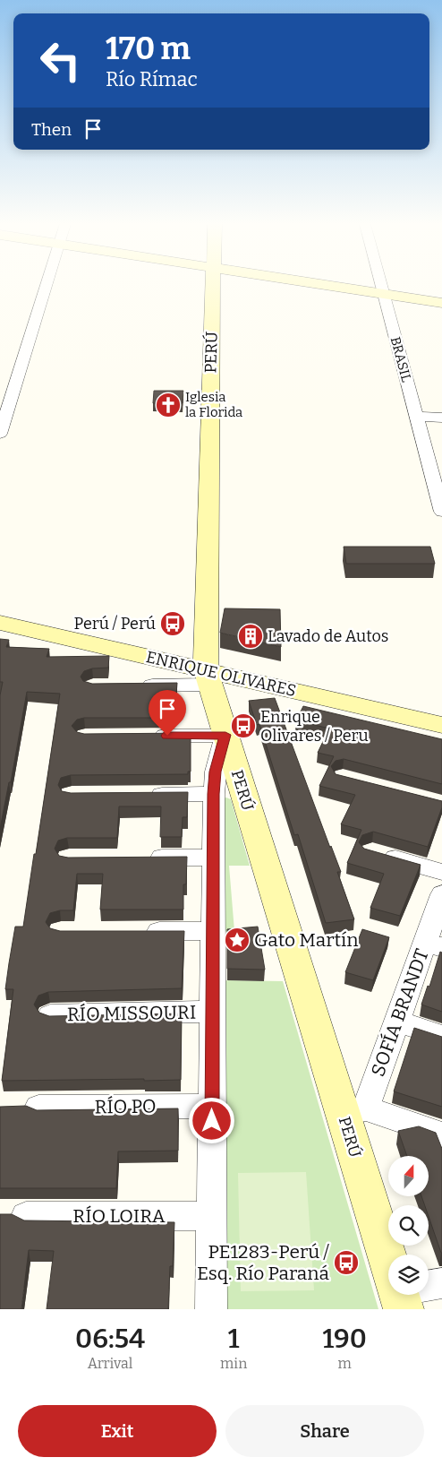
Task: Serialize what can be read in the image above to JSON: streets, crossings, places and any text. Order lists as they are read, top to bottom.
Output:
{
  "streets": {
    "street": [
      "PERÚ",
      "BRASIL",
      "ENRIQUE OLIVARES",
      "SOFÍA BRANDT",
      "RÍO MISSOURI",
      "RÍO PO",
      "RÍO LOIRA"
    ]
  },
  "crossings": [
    ["PERÚ", "ENRIQUE OLIVARES"],
    ["PERÚ", "SOFÍA BRANDT"]
  ],
  "places": {
    "church": ["Iglesia la Florida"],
    "bus stop": ["Perú / Perú", "Enrique Olivares / Peru", "PE1283-Perú / Esq. Río Paraná"],
    "building": ["Lavado de Autos"],
    "place": ["Gato Martín"]
  },
  "north": "top",
  "page": {
    "turn": ["170 m", "Río Rímac"],
    "then": "Then",
    "eta": [
      "06:54",
      "Arrival",
      "1",
      "min",
      "190",
      "m"
    ],
    "buttons": ["Exit", "Share"]
  }
}
